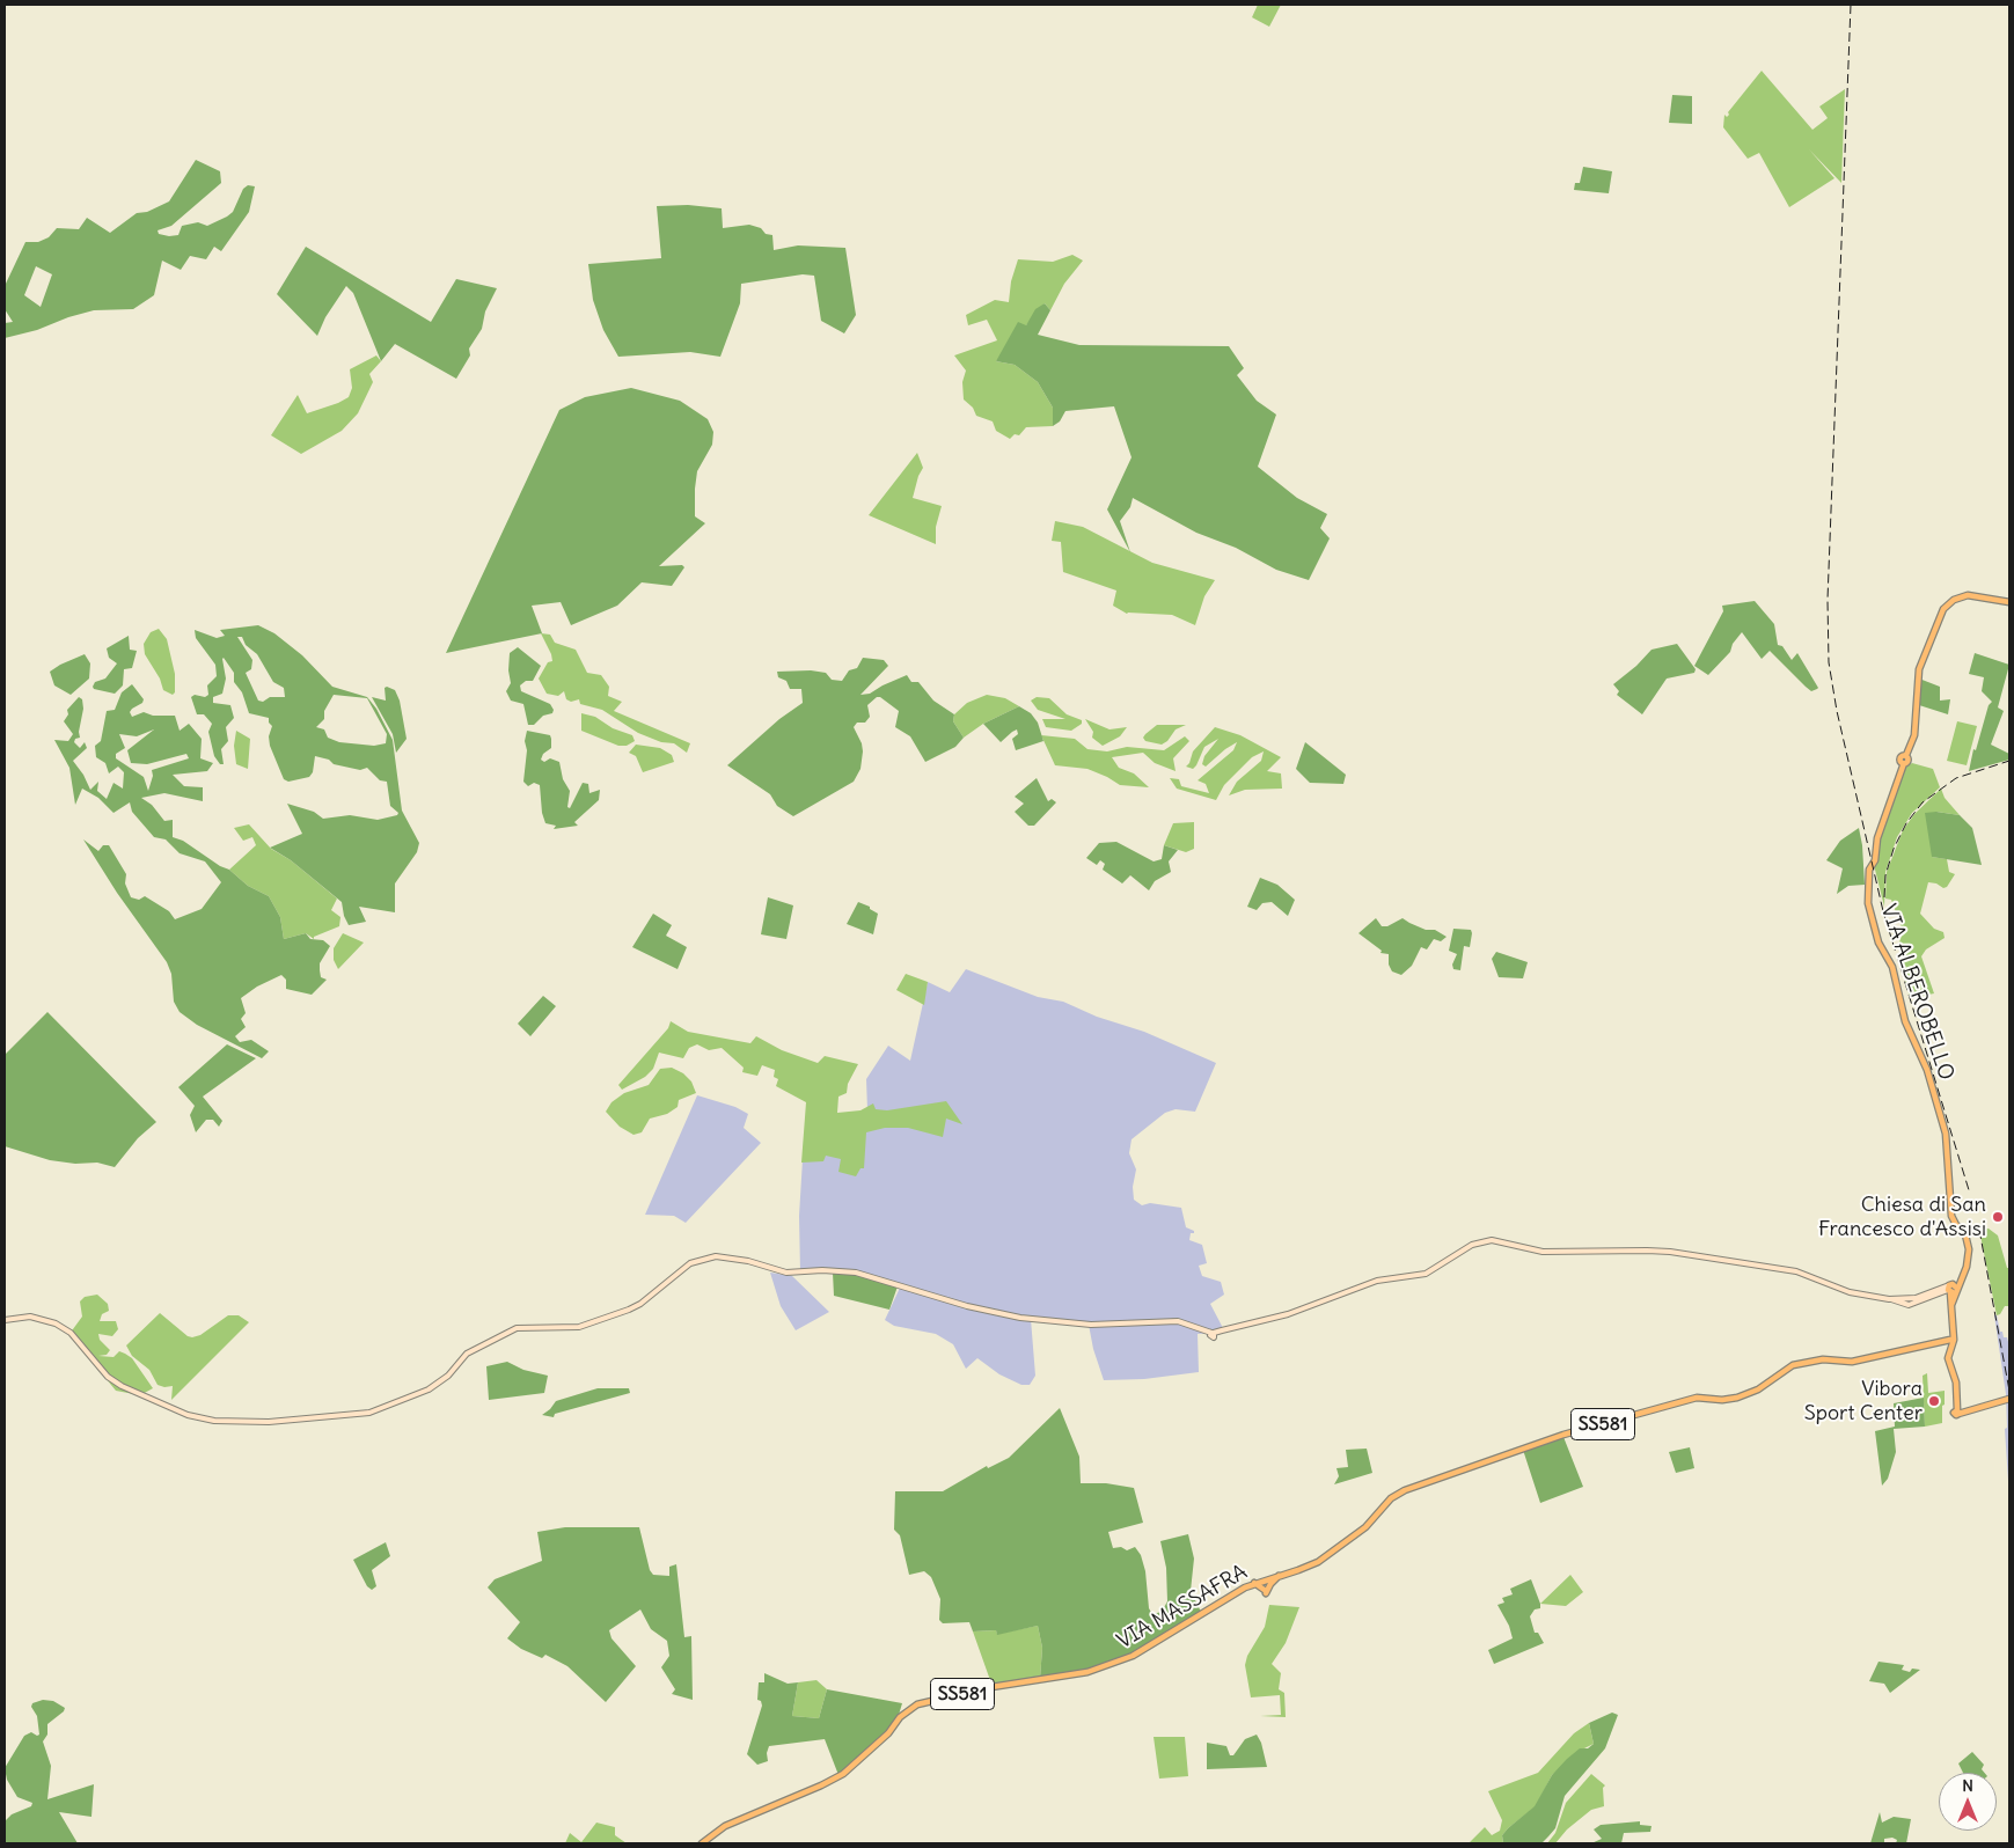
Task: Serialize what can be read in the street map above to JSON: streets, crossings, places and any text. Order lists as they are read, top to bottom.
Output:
{
  "streets": {
    "main road": ["VIA ALBEROBELLO", "SS581", "VIA MASSAFRA"]
  },
  "places": ["Chiesa di San Francesco d'Assisi", "Vibora Sport Center"],
  "north": "top"
}
